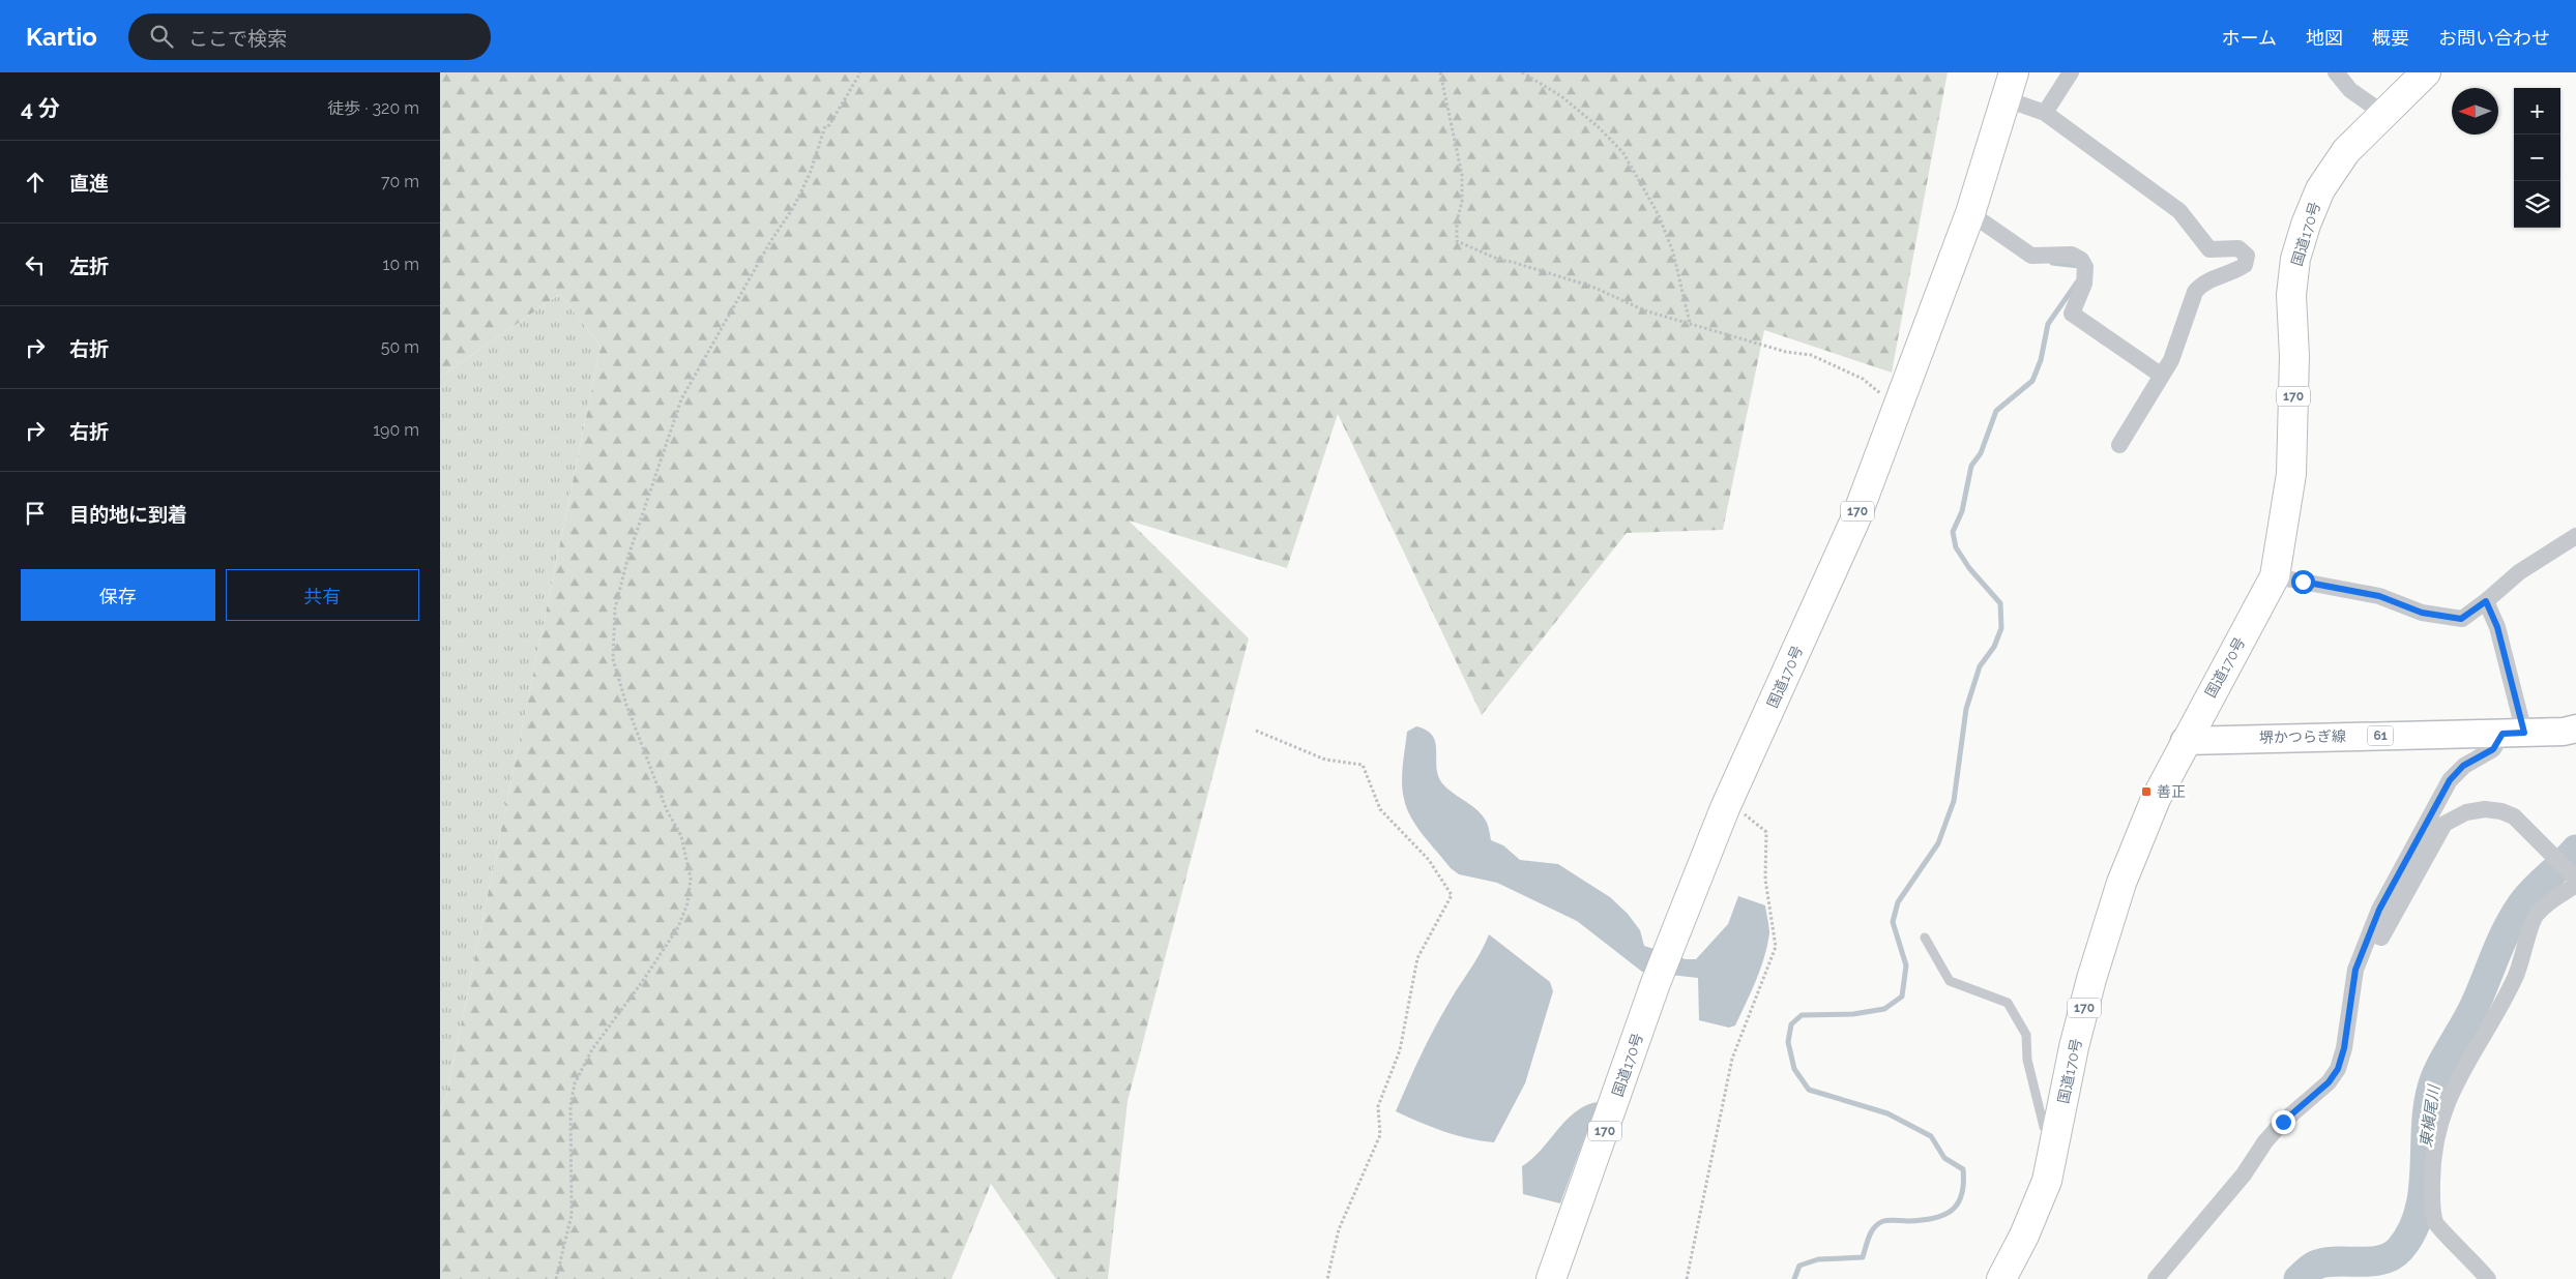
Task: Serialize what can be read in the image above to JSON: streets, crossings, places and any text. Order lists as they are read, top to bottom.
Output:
{
  "streets": {
    "highway": ["国道170号", "170"],
    "main road": ["61", "堺かつらぎ線"]
  },
  "crossings": [
    ["国道170号", "堺かつらぎ線"]
  ],
  "water": ["東槇尾川"],
  "places": {
    "transit": ["善正"]
  },
  "north": "left",
  "page": {
    "header": "Kartio",
    "search": "ここで検索",
    "nav": [
      "ホーム",
      "地図",
      "概要",
      "お問い合わせ"
    ],
    "heading": ["4 分", "徒歩 · 320 m"],
    "map_buttons": ["+", "−"],
    "list": [
      ["直進", "70 m"],
      ["左折", "10 m"],
      ["右折", "50 m"],
      ["右折", "190 m"],
      "目的地に到着"
    ],
    "buttons": ["保存", "共有"]
  }
}
